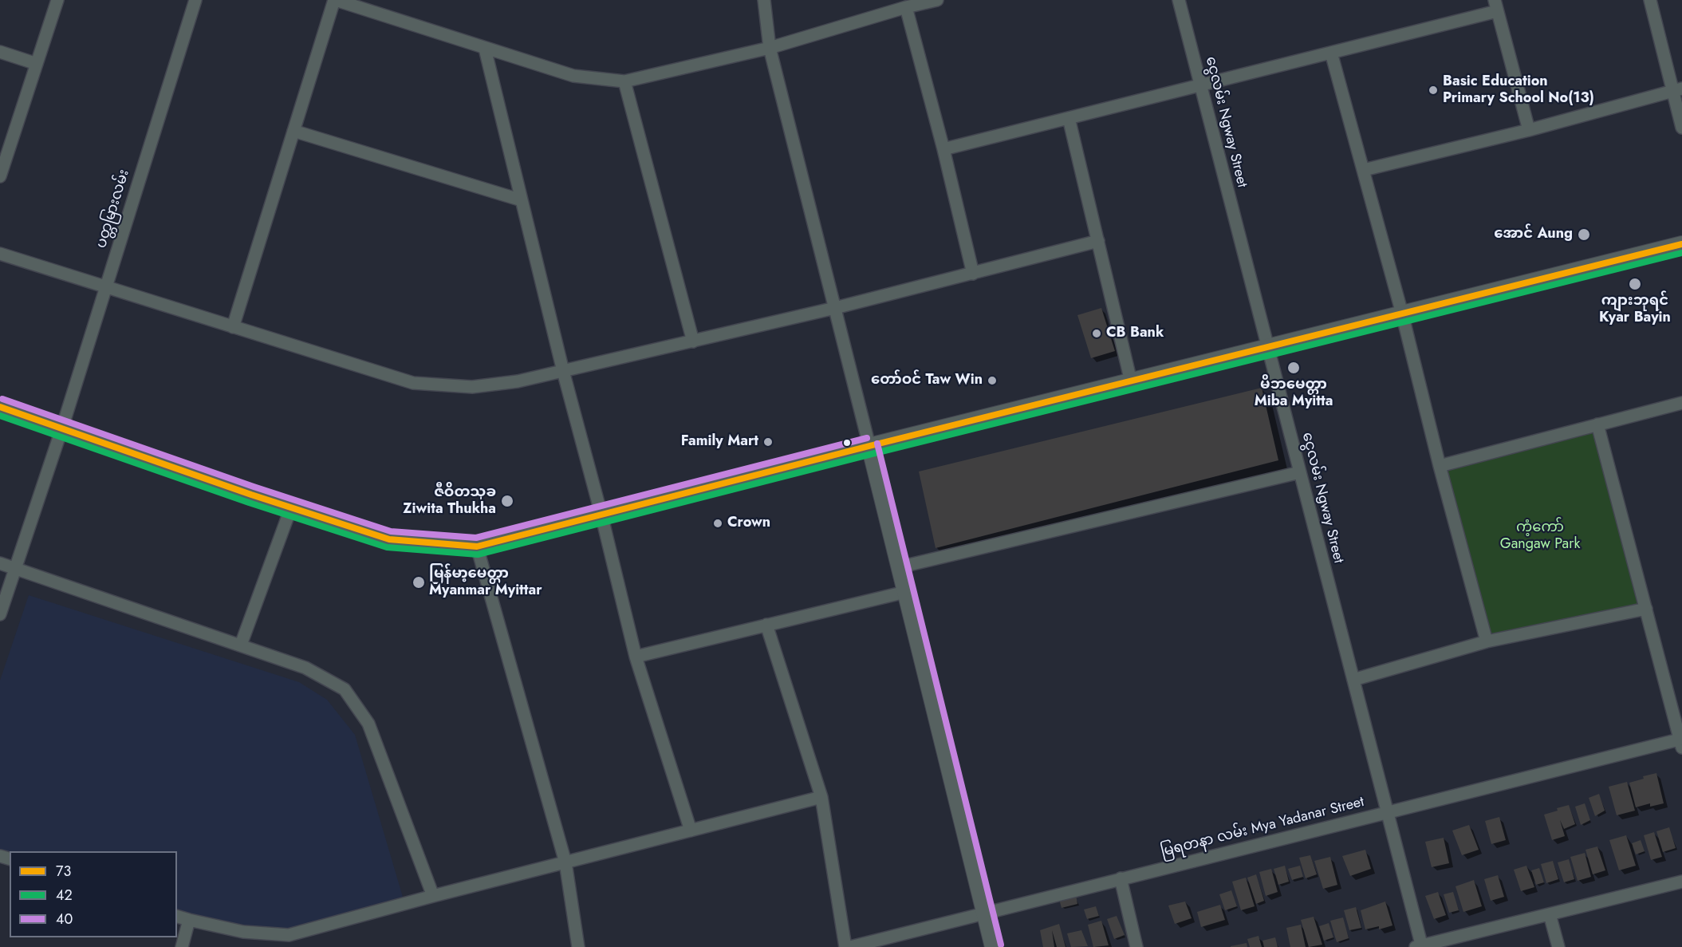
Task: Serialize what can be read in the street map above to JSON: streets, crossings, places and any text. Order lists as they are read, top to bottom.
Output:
{
  "streets": {
    "street": ["ငွေလမ်း Ngway Street", "ပတ္တမြားလမ်း", "မြရတနာ လမ်း Mya Yadanar Street"]
  },
  "crossings": [
    ["ငွေလမ်း Ngway Street", "မြရတနာ လမ်း Mya Yadanar Street"]
  ],
  "parks": ["ကံ့ကော် Gangaw Park"],
  "places": [
    "Basic Education Primary School No(13)",
    "အောင် Aung",
    "ကျားဘုရင် Kyar Bayin",
    "CB Bank",
    "မိဘမေတ္တာ Miba Myitta",
    "တော်ဝင် Taw Win",
    "Family Mart",
    "ဇီဝိတသုခ Ziwita Thukha",
    "Crown",
    "မြန်မာ့မေတ္တာ Myanmar Myittar"
  ],
  "lines": ["transit line 73", "transit line 42", "transit line 40"],
  "legend": ["73", "42", "40"]
}
